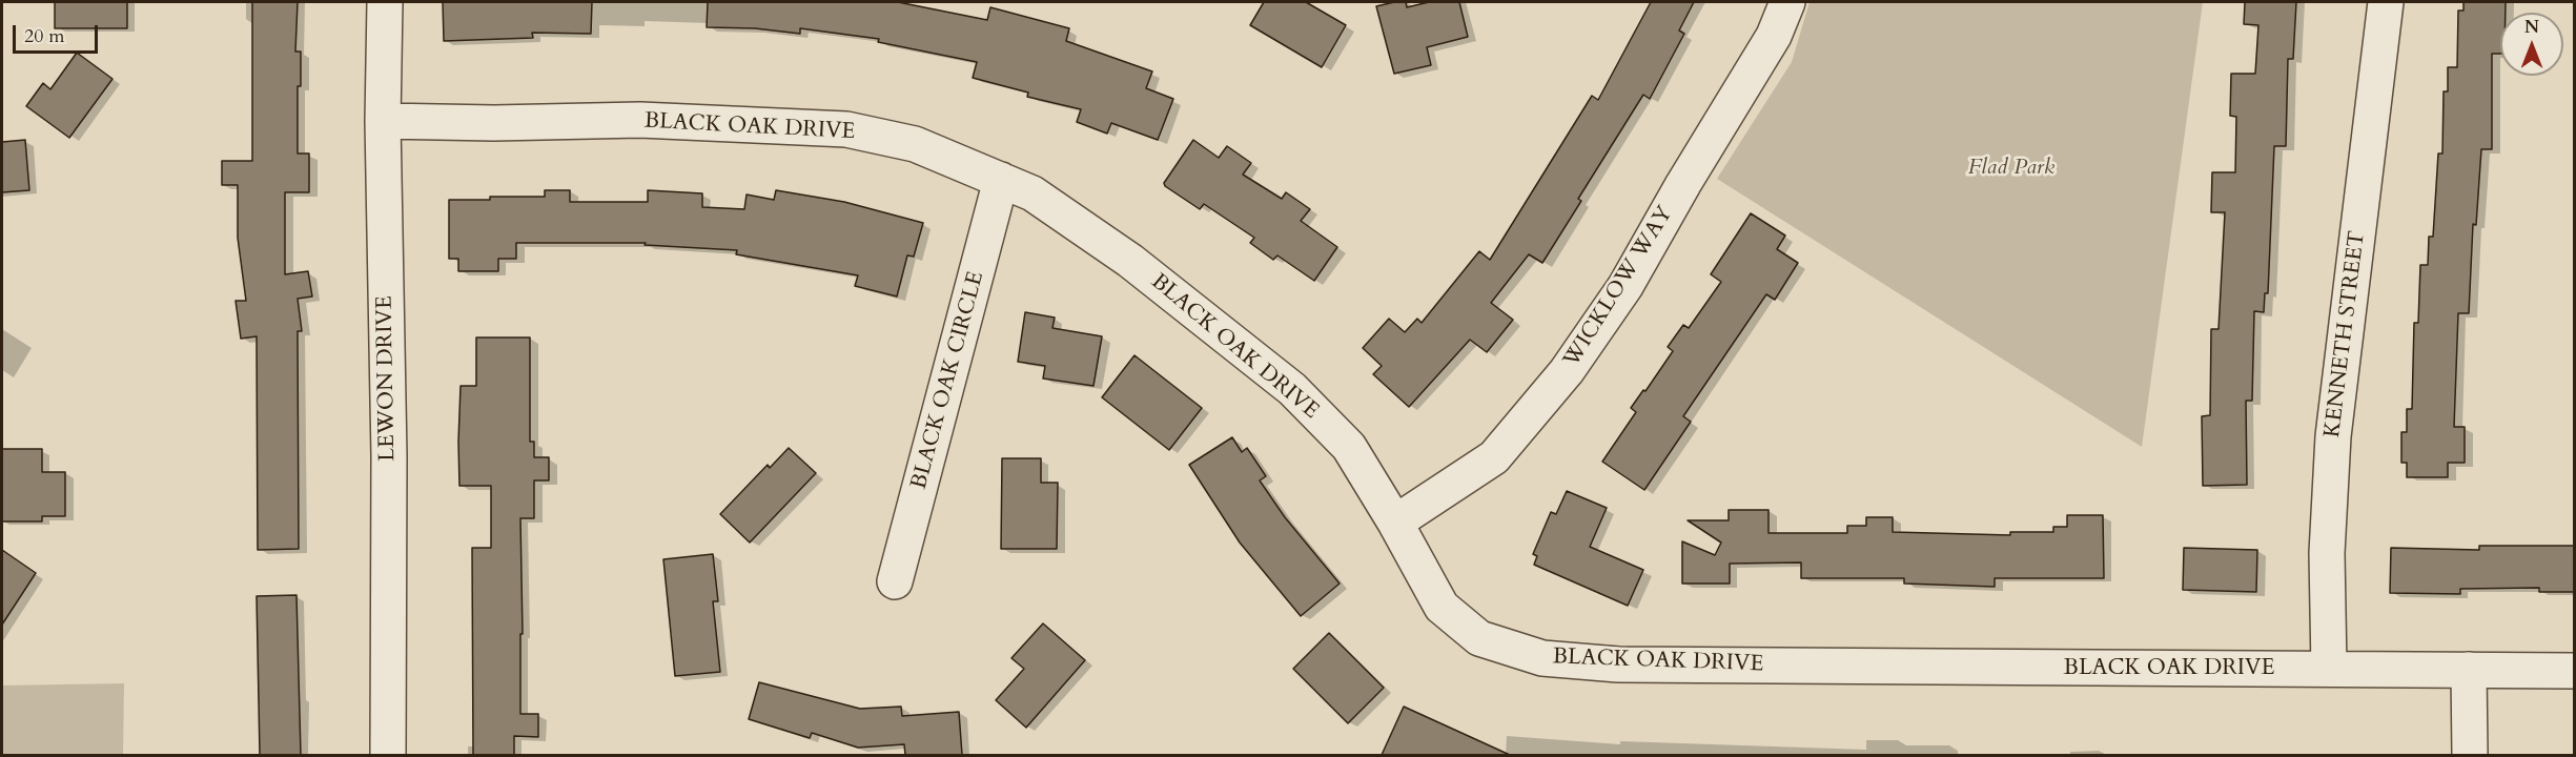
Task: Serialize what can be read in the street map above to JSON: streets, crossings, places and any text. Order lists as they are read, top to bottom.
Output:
{
  "streets": {
    "street": [
      "BLACK OAK DRIVE",
      "WICKLOW WAY",
      "KENNETH STREET",
      "LEWON DRIVE",
      "BLACK OAK CIRCLE"
    ]
  },
  "crossings": [
    ["BLACK OAK DRIVE", "WICKLOW WAY"],
    ["BLACK OAK DRIVE", "KENNETH STREET"],
    ["BLACK OAK DRIVE", "LEWON DRIVE"],
    ["BLACK OAK DRIVE", "BLACK OAK CIRCLE"]
  ],
  "parks": ["Flad Park"],
  "scale_bar": "20 m",
  "north": "top"
}
